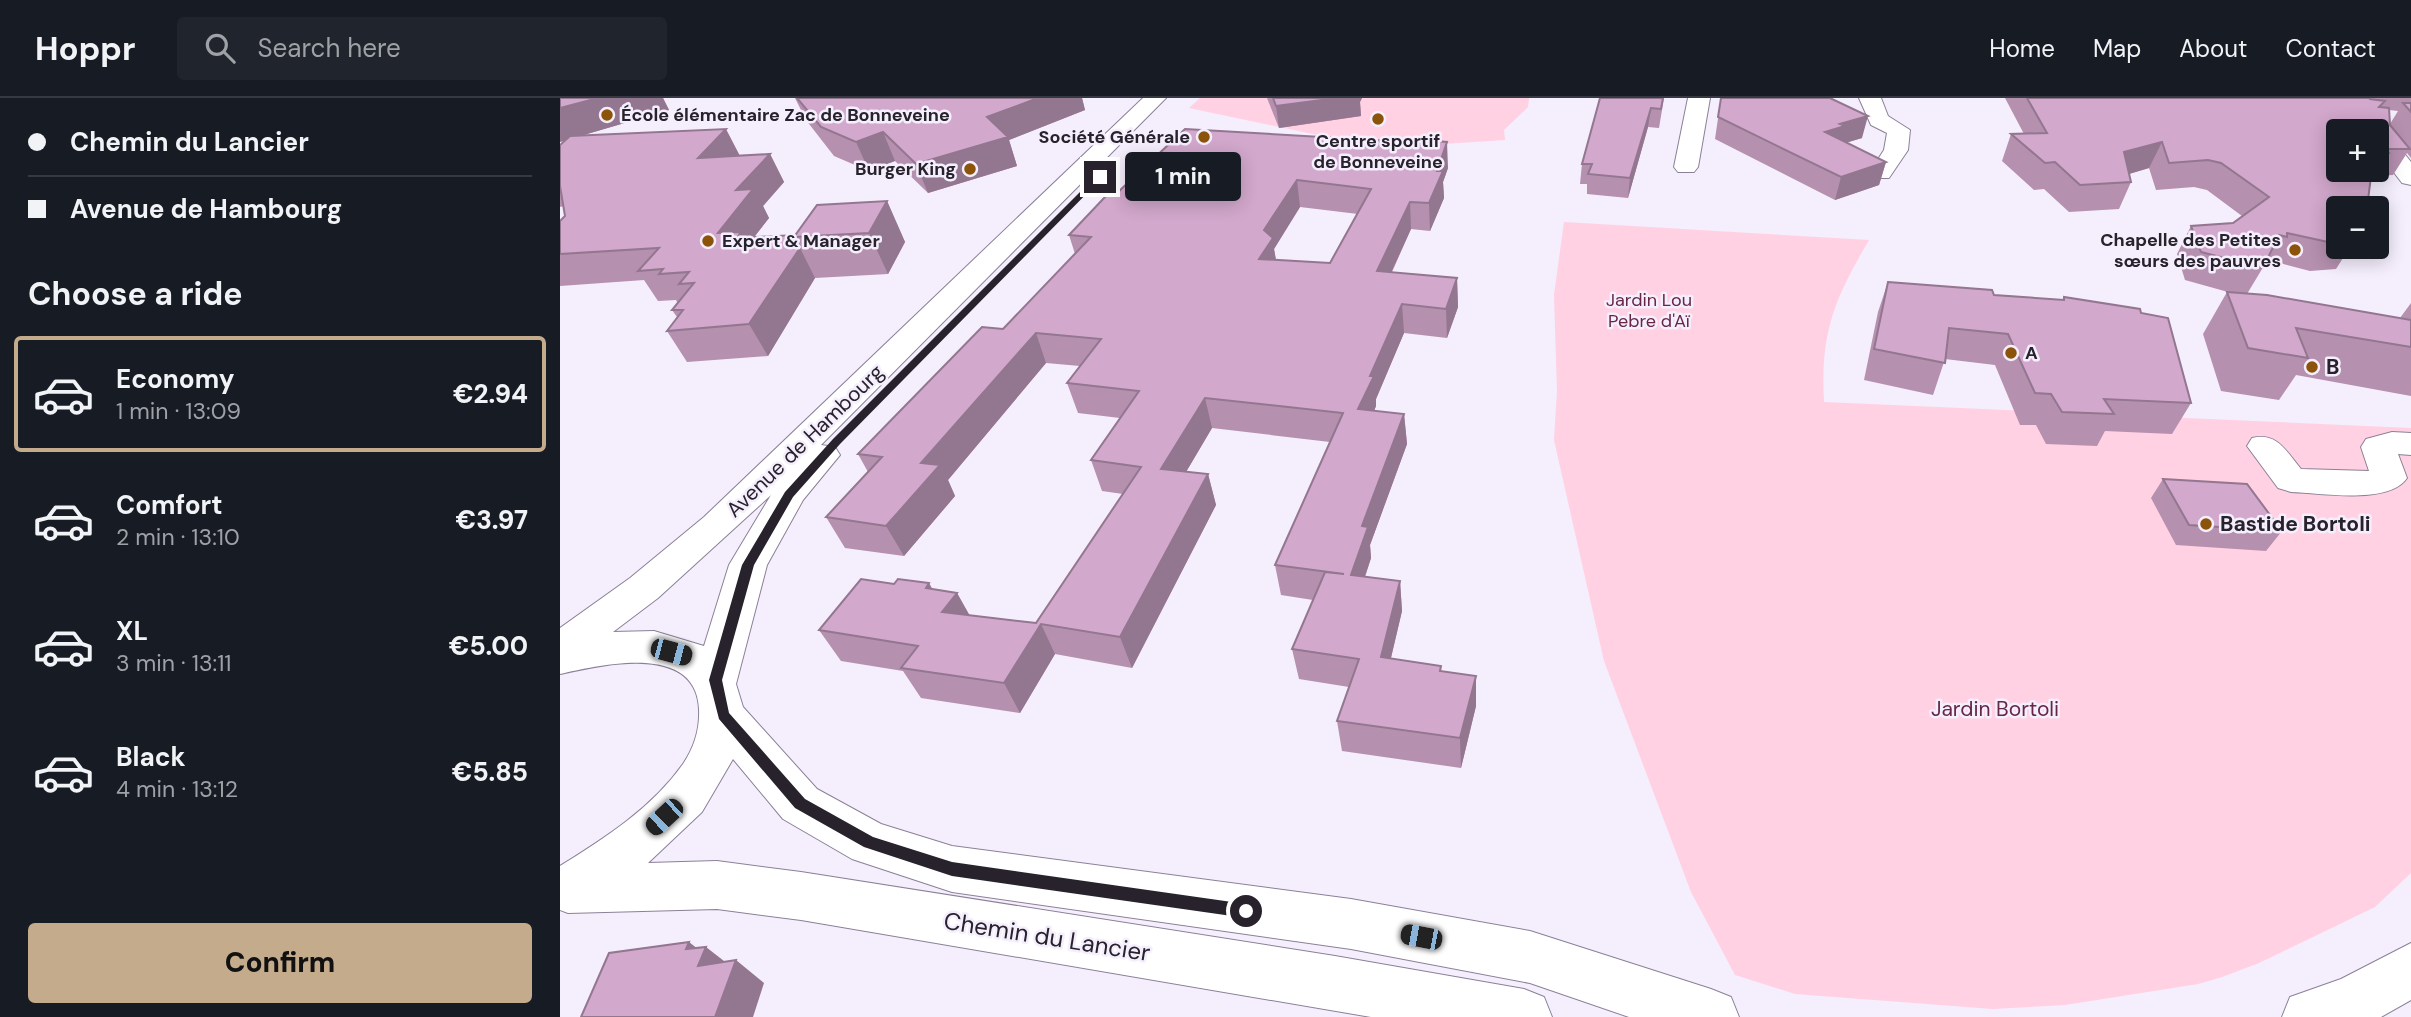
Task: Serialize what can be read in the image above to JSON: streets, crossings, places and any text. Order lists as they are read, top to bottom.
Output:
{
  "streets": {
    "street": ["Avenue de Hambourg", "Chemin du Lancier"]
  },
  "crossings": [
    ["Avenue de Hambourg", "Chemin du Lancier"]
  ],
  "parks": ["Jardin Lou Pebre d'Aï", "Jardin Bortoli"],
  "places": [
    "École élémentaire Zac de Bonneveine",
    "Centre sportif de Bonneveine",
    "Société Générale",
    "Burger King",
    "Expert & Manager",
    "Chapelle des Petites sœurs des pauvres",
    "A",
    "B",
    "Bastide Bortoli"
  ],
  "page": {
    "header": "Hoppr",
    "search": "Search here",
    "nav": [
      "Home",
      "Map",
      "About",
      "Contact"
    ],
    "banner": ["Chemin du Lancier", "Avenue de Hambourg"],
    "map_buttons": ["+", "−"],
    "bubble": "1 min",
    "heading": "Choose a ride",
    "list": [
      {
        "name": "Economy",
        "note": "1 min · 13:09",
        "value": "€2.94"
      },
      {
        "name": "Comfort",
        "note": "2 min · 13:10",
        "value": "€3.97"
      },
      {
        "name": "XL",
        "note": "3 min · 13:11",
        "value": "€5.00"
      },
      {
        "name": "Black",
        "note": "4 min · 13:12",
        "value": "€5.85"
      }
    ],
    "buttons": "Confirm"
  }
}
